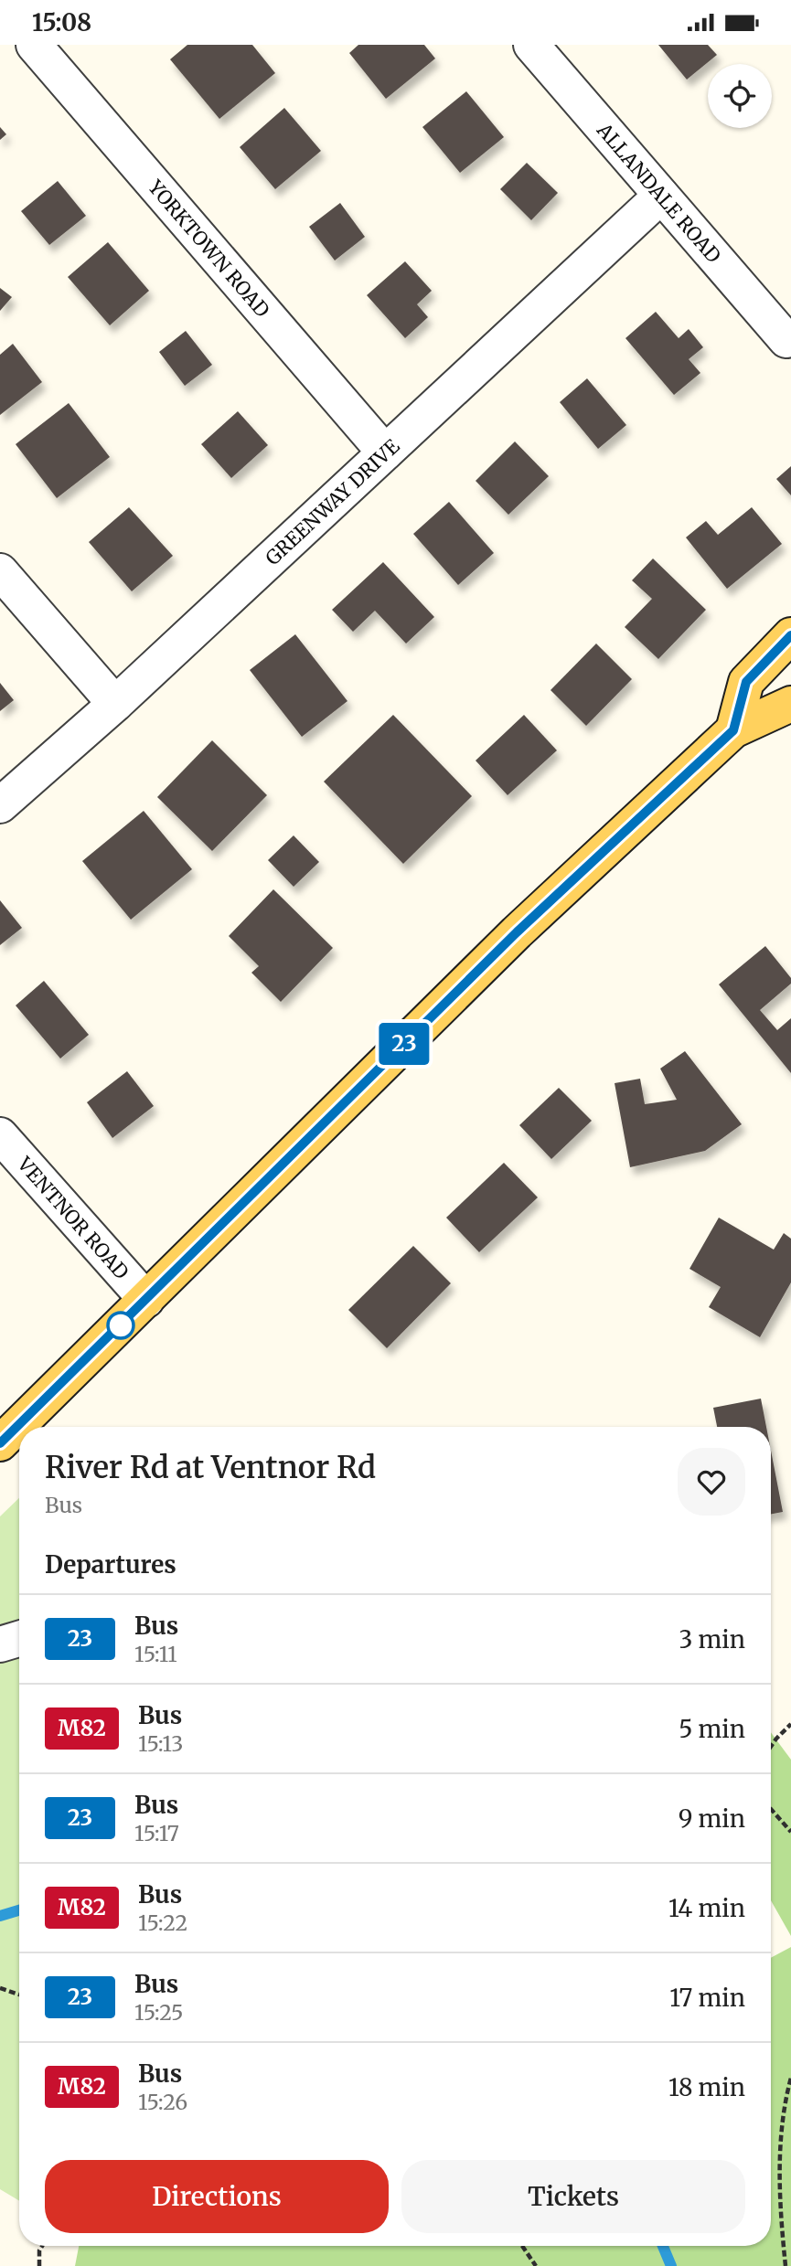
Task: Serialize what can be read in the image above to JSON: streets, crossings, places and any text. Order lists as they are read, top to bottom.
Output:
{
  "streets": {
    "street": [
      "ALLANDALE ROAD",
      "YORKTOWN ROAD",
      "GREENWAY DRIVE",
      "VENTNOR ROAD"
    ]
  },
  "crossings": [
    ["ALLANDALE ROAD", "GREENWAY DRIVE"],
    ["YORKTOWN ROAD", "GREENWAY DRIVE"]
  ],
  "lines": ["bus line 23"],
  "page": {
    "status": "15:08",
    "on_map": "23",
    "heading": [
      ["River Rd at Ventnor Rd", "Bus"],
      "Departures"
    ],
    "list": [
      {
        "mark": "23",
        "name": "Bus",
        "note": "15:11",
        "value": "3 min"
      },
      {
        "mark": "M82",
        "name": "Bus",
        "note": "15:13",
        "value": "5 min"
      },
      {
        "mark": "23",
        "name": "Bus",
        "note": "15:17",
        "value": "9 min"
      },
      {
        "mark": "M82",
        "name": "Bus",
        "note": "15:22",
        "value": "14 min"
      },
      {
        "mark": "23",
        "name": "Bus",
        "note": "15:25",
        "value": "17 min"
      },
      {
        "mark": "M82",
        "name": "Bus",
        "note": "15:26",
        "value": "18 min"
      }
    ],
    "buttons": ["Directions", "Tickets"]
  }
}
